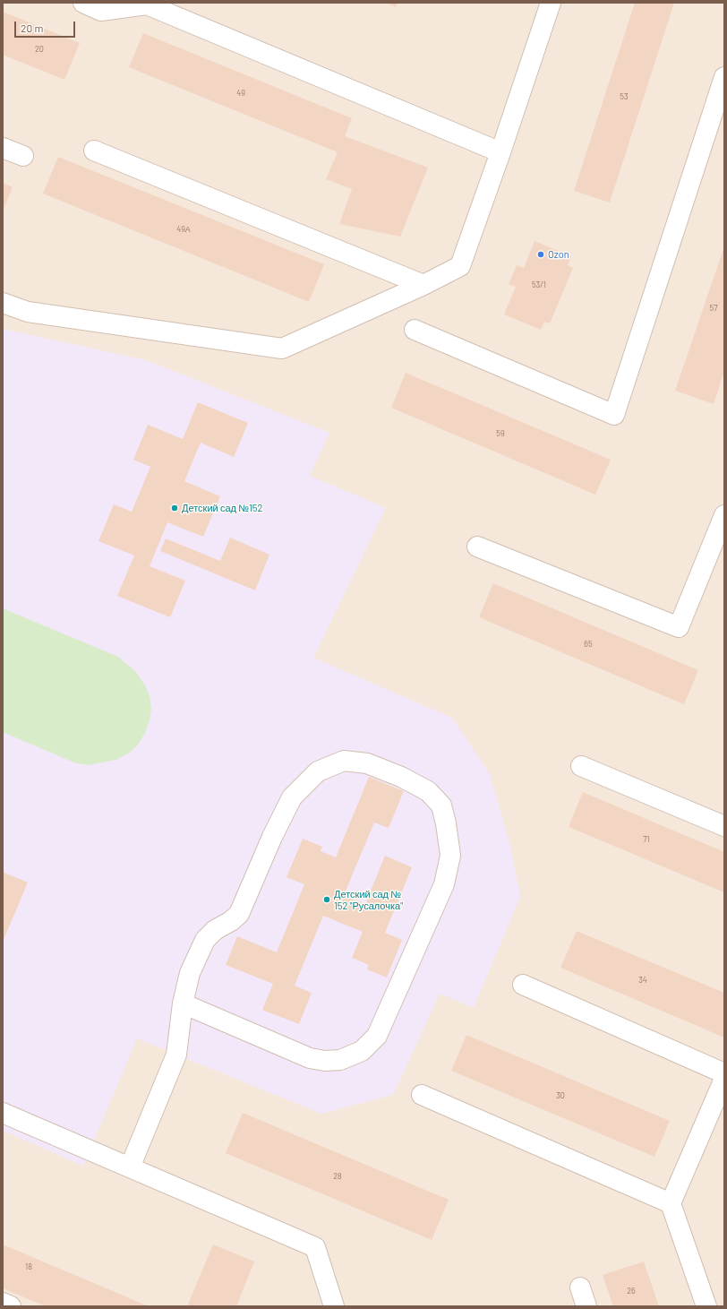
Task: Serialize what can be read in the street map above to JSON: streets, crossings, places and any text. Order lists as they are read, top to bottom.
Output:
{
  "places": ["Ozon", "Детский сад №152", "Детский сад № 152 \"Русалочка\""],
  "house_numbers": [
    "20",
    "49",
    "53",
    "49А",
    "53/1",
    "57",
    "59",
    "65",
    "71",
    "34",
    "30",
    "28",
    "18",
    "26"
  ],
  "scale_bar": "20 m"
}
